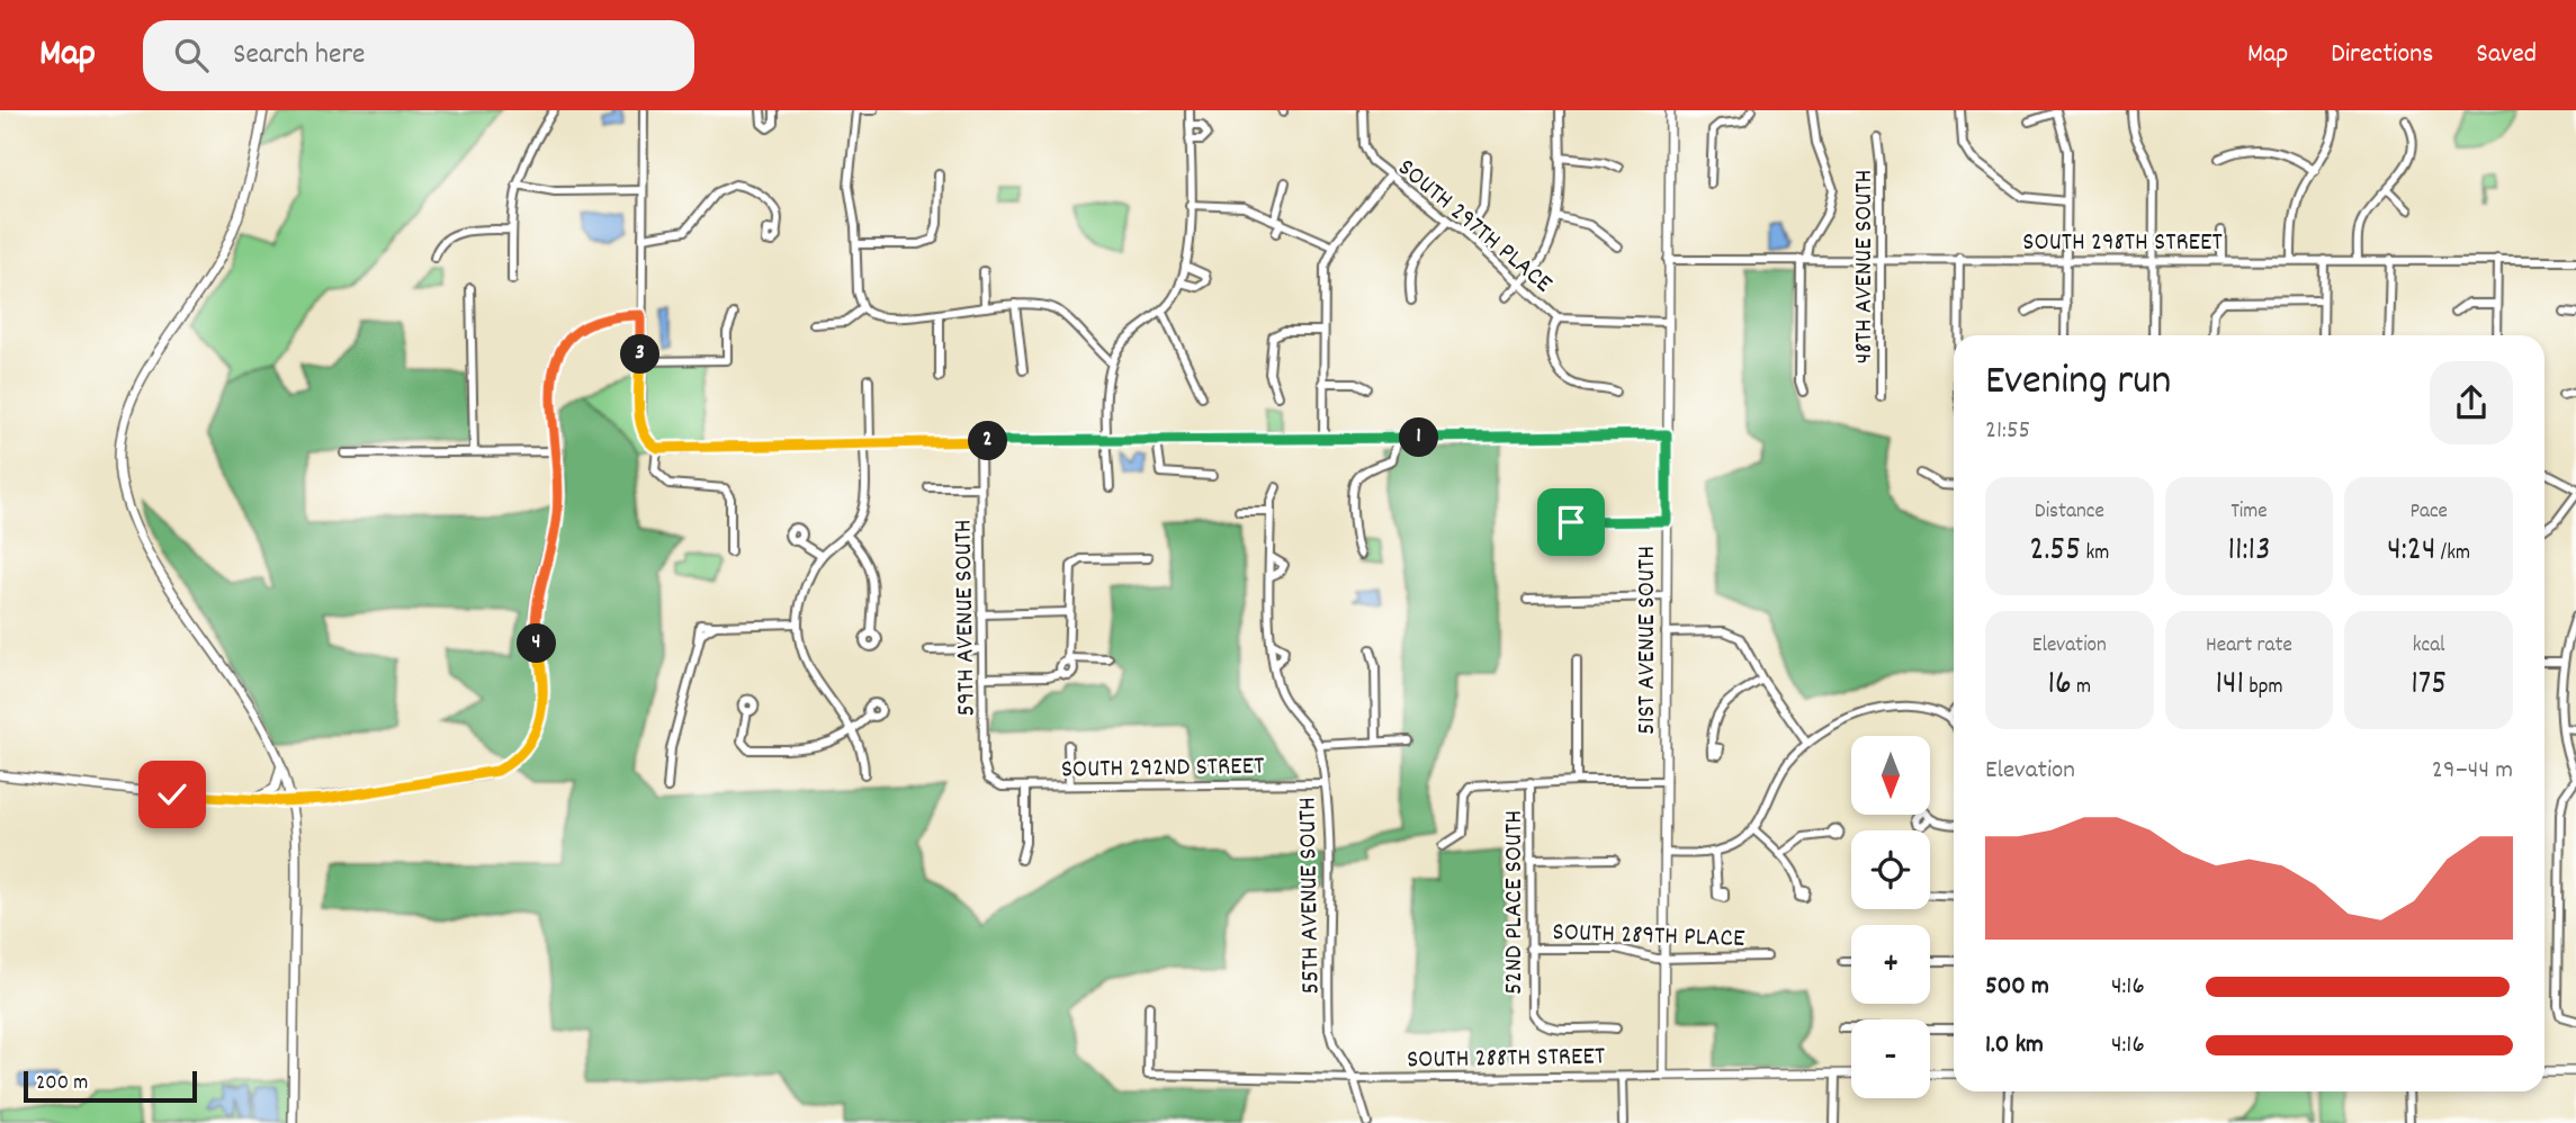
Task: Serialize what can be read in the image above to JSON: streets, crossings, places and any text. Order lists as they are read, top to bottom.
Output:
{
  "streets": {
    "main road": ["51ST AVENUE SOUTH", "SOUTH 288TH STREET"],
    "street": [
      "SOUTH 297TH PLACE",
      "SOUTH 298TH STREET",
      "48TH AVENUE SOUTH",
      "59TH AVENUE SOUTH",
      "SOUTH 292ND STREET",
      "55TH AVENUE SOUTH",
      "52ND PLACE SOUTH",
      "SOUTH 289TH PLACE"
    ]
  },
  "crossings": [
    ["SOUTH 297TH PLACE", "51ST AVENUE SOUTH"],
    ["SOUTH 298TH STREET", "48TH AVENUE SOUTH"],
    ["SOUTH 298TH STREET", "51ST AVENUE SOUTH"],
    ["59TH AVENUE SOUTH", "SOUTH 292ND STREET"],
    ["51ST AVENUE SOUTH", "SOUTH 289TH PLACE"],
    ["51ST AVENUE SOUTH", "SOUTH 288TH STREET"],
    ["SOUTH 292ND STREET", "55TH AVENUE SOUTH"],
    ["55TH AVENUE SOUTH", "SOUTH 288TH STREET"],
    ["52ND PLACE SOUTH", "SOUTH 289TH PLACE"]
  ],
  "scale_bar": "200 m",
  "north": "bottom",
  "page": {
    "header": "Map",
    "search": "Search here",
    "nav": ["Map", "Directions", "Saved"],
    "pins": [
      "3",
      "1",
      "2",
      "4"
    ],
    "heading": ["Evening run", "21:55"],
    "stats": [
      ["Distance", "2.55 km"],
      ["Time", "11:13"],
      ["Pace", "4:24 /km"],
      ["Elevation", "16 m"],
      ["Heart rate", "141 bpm"],
      ["kcal", "175"]
    ],
    "map_buttons": ["+", "−"],
    "chart": ["Elevation", "29–44 m"],
    "list": [
      {
        "name": "500 m",
        "note": "4:16"
      },
      {
        "name": "1.0 km",
        "note": "4:16"
      }
    ],
    "scale": "200 m"
  }
}
